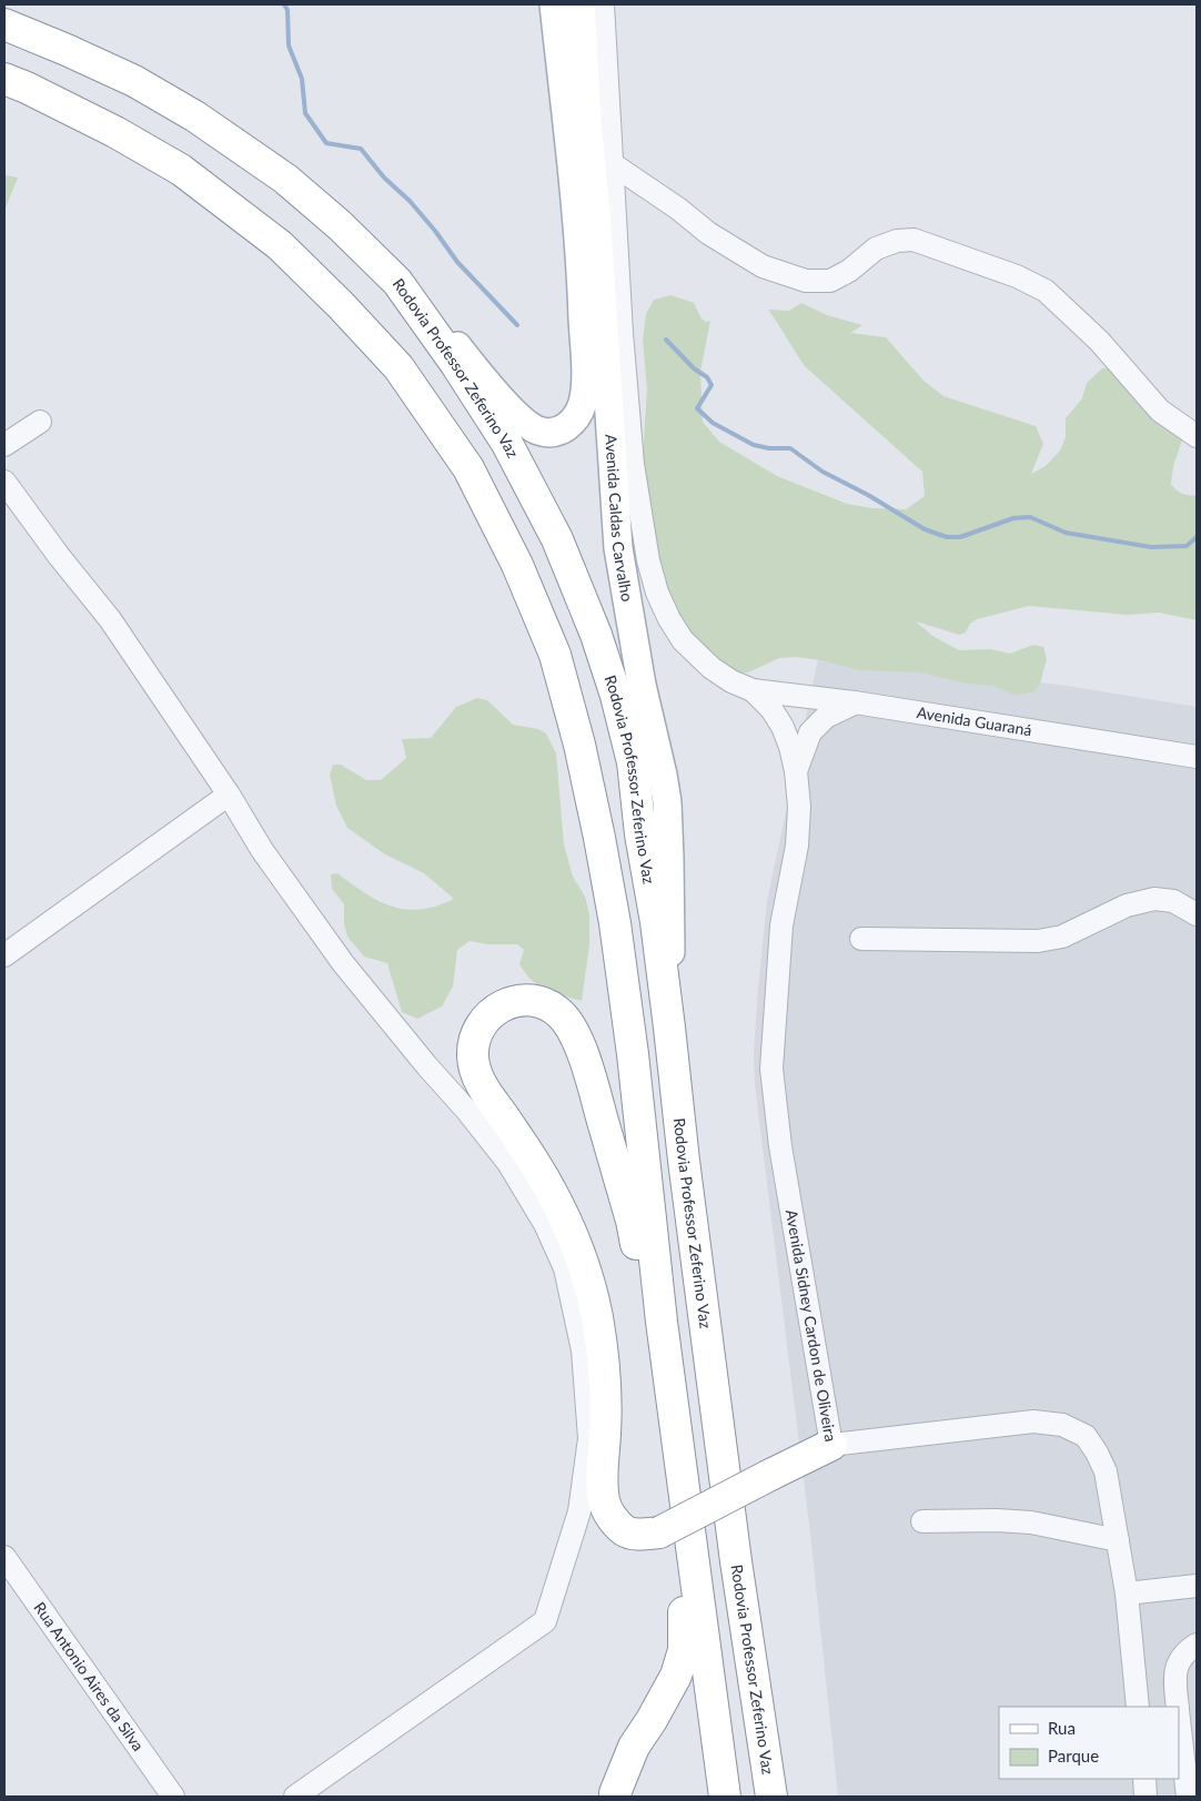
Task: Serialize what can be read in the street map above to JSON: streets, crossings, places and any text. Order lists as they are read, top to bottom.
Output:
{
  "streets": {
    "highway": ["Rodovia Professor Zeferino Vaz"],
    "main road": ["Avenida Caldas Carvalho"],
    "street": ["Avenida Guaraná", "Avenida Sidney Cardon de Oliveira", "Rua Antonio Aires da Silva"]
  },
  "crossings": [
    ["Rodovia Professor Zeferino Vaz", "Avenida Caldas Carvalho"],
    ["Avenida Caldas Carvalho", "Avenida Guaraná"],
    ["Avenida Caldas Carvalho", "Avenida Sidney Cardon de Oliveira"],
    ["Avenida Guaraná", "Avenida Sidney Cardon de Oliveira"]
  ],
  "legend": ["Rua", "Parque"]
}
